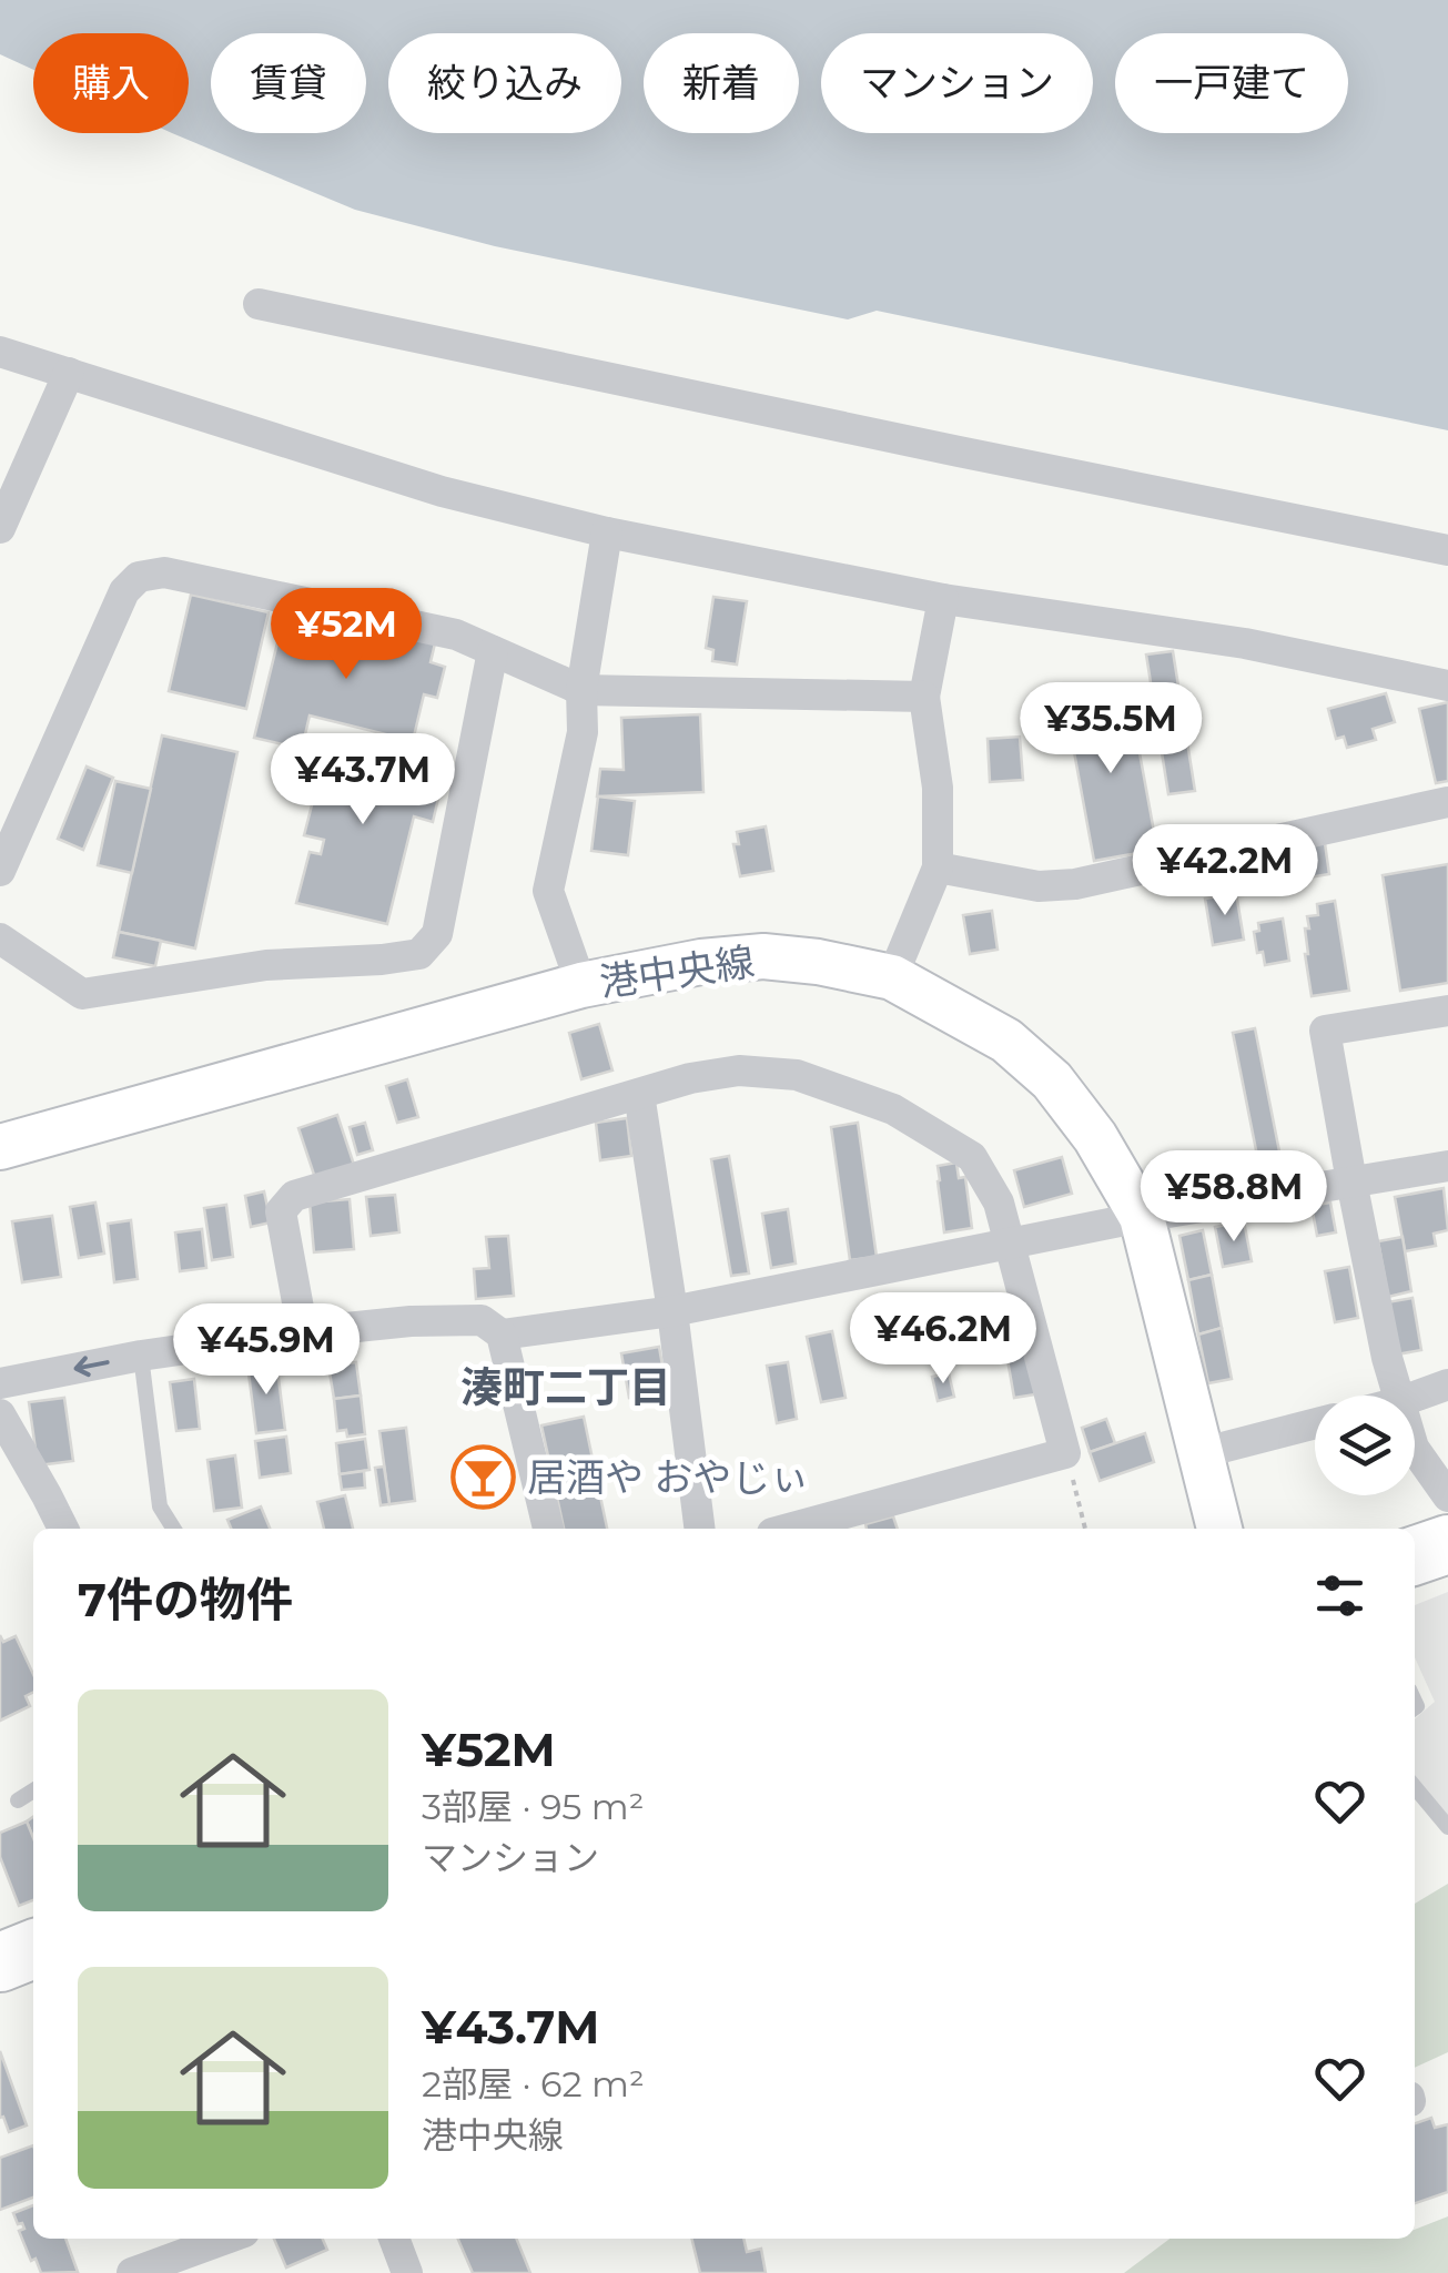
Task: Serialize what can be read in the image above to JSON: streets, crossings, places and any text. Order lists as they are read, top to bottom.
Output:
{
  "streets": {
    "street": ["港中央線"]
  },
  "districts": ["湊町二丁目"],
  "places": {
    "bar": ["居酒や おやじぃ"]
  },
  "page": {
    "chip": [
      "購入",
      "賃貸",
      "絞り込み",
      "新着",
      "マンション",
      "一戸建て"
    ],
    "price": [
      "¥52M",
      "¥35.5M",
      "¥43.7M",
      "¥42.2M",
      "¥58.8M",
      "¥46.2M",
      "¥45.9M"
    ],
    "heading": "7件の物件",
    "list": [
      {
        "name": "¥52M",
        "note": "3部屋 · 95 m² · マンション"
      },
      {
        "name": "¥43.7M",
        "note": "2部屋 · 62 m² · 港中央線"
      }
    ]
  }
}
